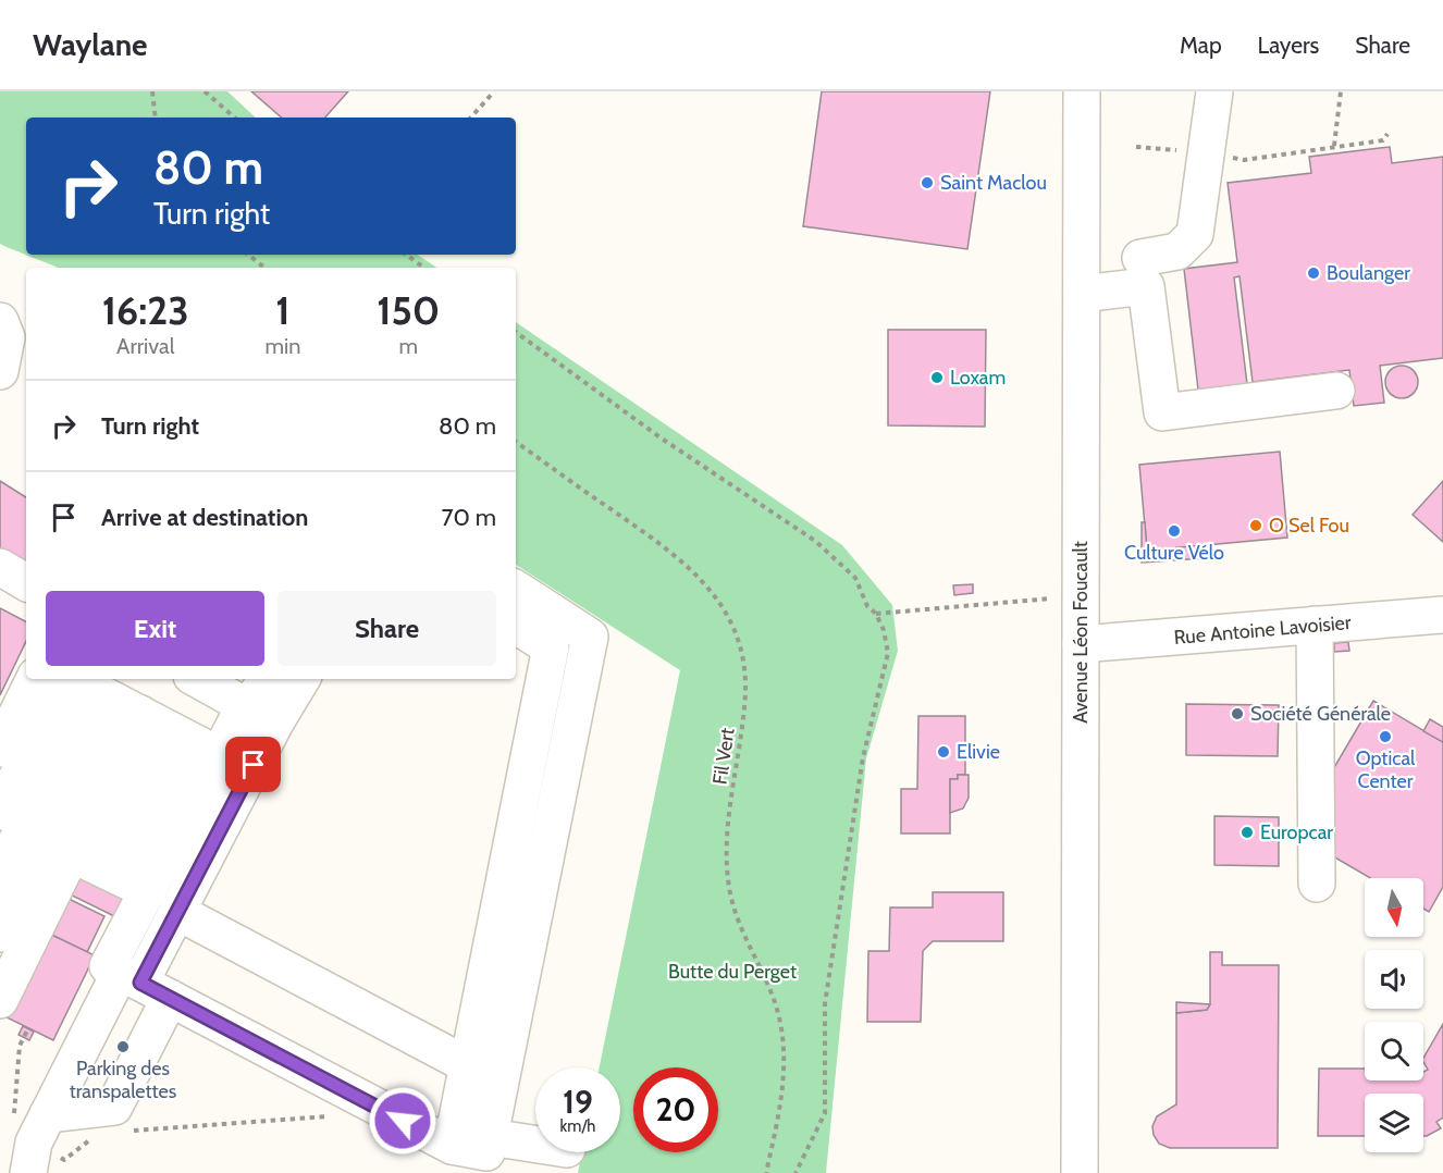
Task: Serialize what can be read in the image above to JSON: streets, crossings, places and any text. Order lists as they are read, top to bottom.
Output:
{
  "streets": {
    "street": ["Rue Antoine Lavoisier", "Avenue Léon Foucault"],
    "path": ["Fil Vert"]
  },
  "crossings": [
    ["Rue Antoine Lavoisier", "Avenue Léon Foucault"]
  ],
  "parks": ["Butte du Perget"],
  "places": [
    "Saint Maclou",
    "Boulanger",
    "Loxam",
    "O Sel Fou",
    "Culture Vélo",
    "Société Générale",
    "Optical Center",
    "Elivie",
    "Europcar",
    "Parking des transpalettes"
  ],
  "north": "bottom",
  "page": {
    "header": "Waylane",
    "nav": ["Map", "Layers", "Share"],
    "turn": ["80 m", "Turn right"],
    "eta": [
      "16:23",
      "Arrival",
      "1",
      "min",
      "150",
      "m"
    ],
    "list": [
      {
        "name": "Turn right",
        "value": "80 m"
      },
      {
        "name": "Arrive at destination",
        "value": "70 m"
      }
    ],
    "buttons": ["Exit", "Share"],
    "speed": "19 km/h",
    "limit": "20"
  }
}
